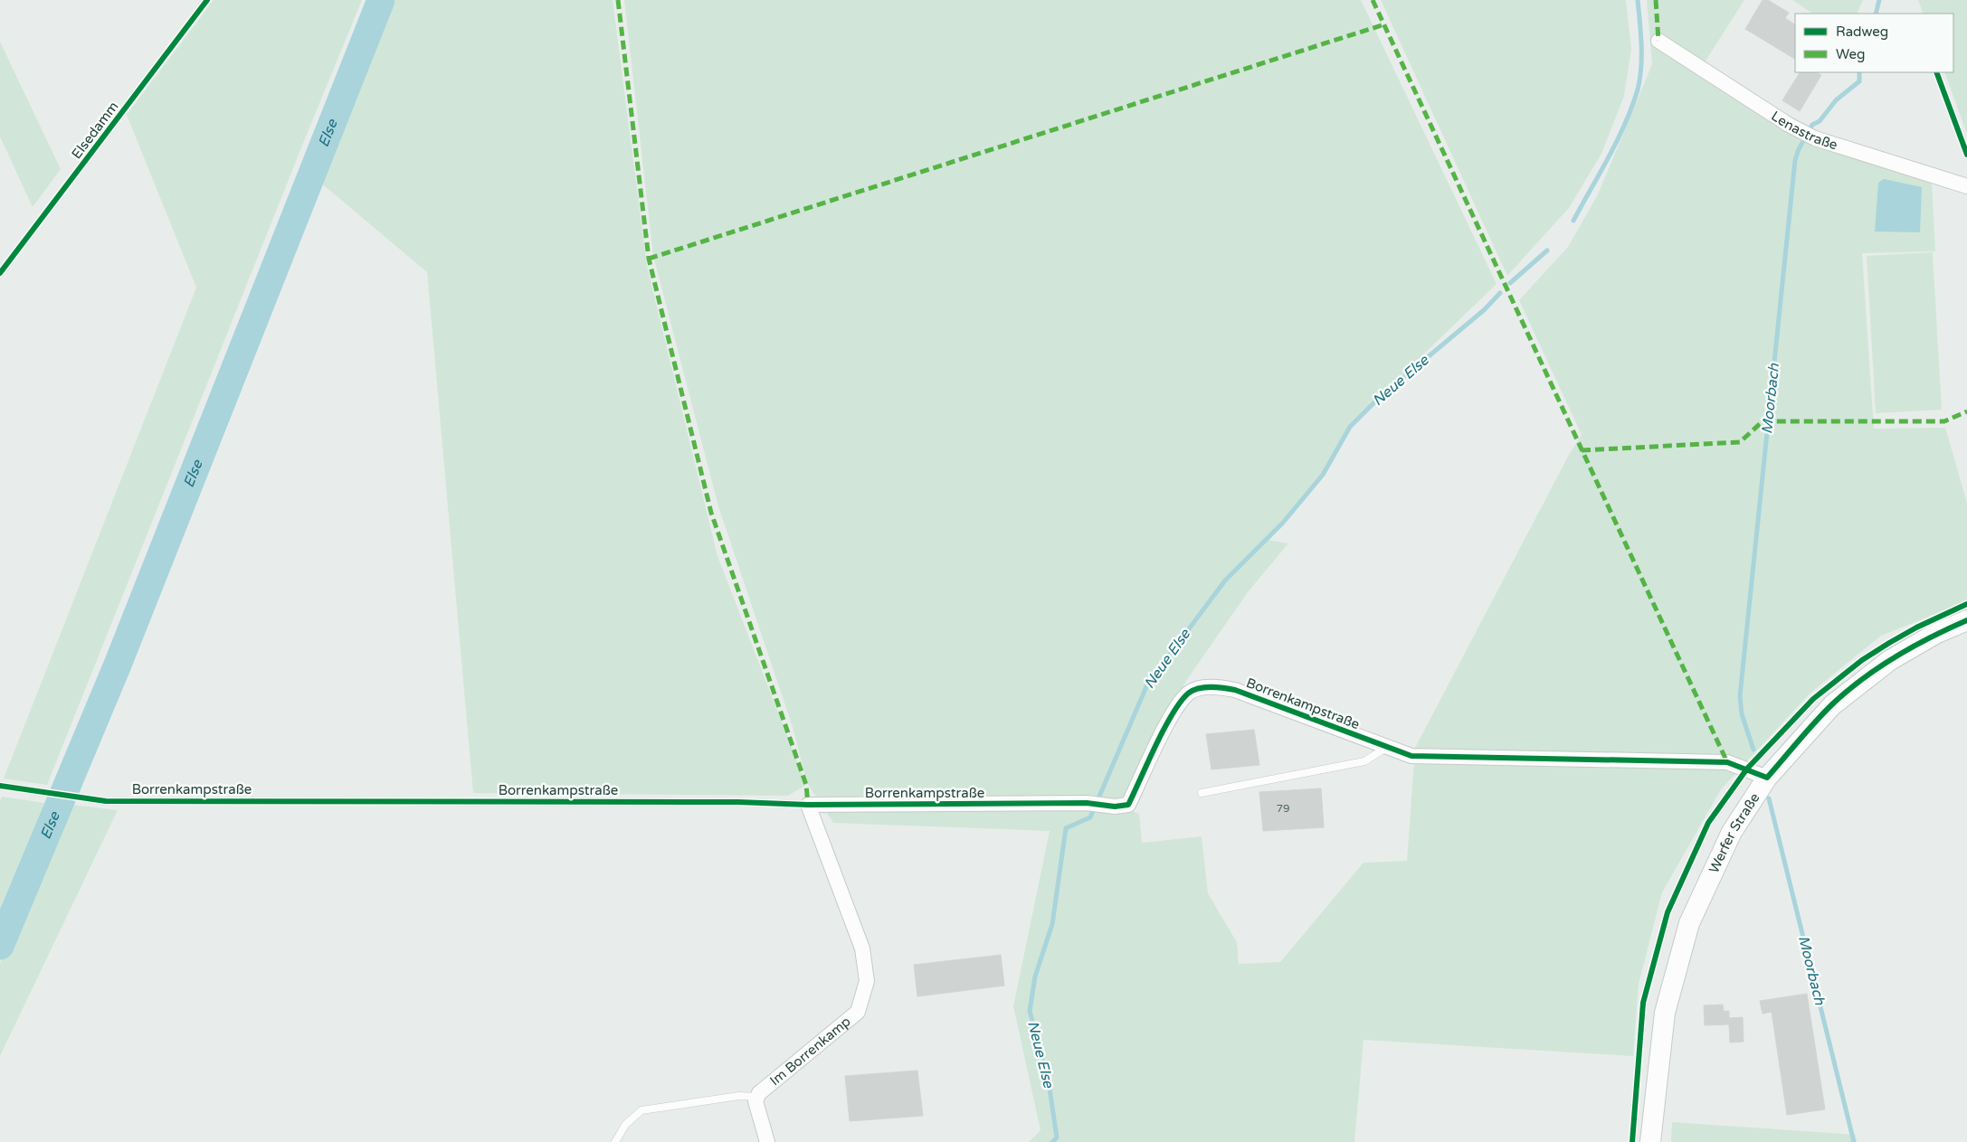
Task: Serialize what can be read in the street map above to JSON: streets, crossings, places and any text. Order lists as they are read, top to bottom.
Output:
{
  "streets": {
    "street": [
      "Lenastraße",
      "Borrenkampstraße",
      "Werfer Straße",
      "Im Borrenkamp"
    ],
    "cycle path": ["Elsedamm"]
  },
  "crossings": [
    ["Borrenkampstraße", "Werfer Straße"],
    ["Borrenkampstraße", "Im Borrenkamp"]
  ],
  "water": ["Else", "Neue Else", "Moorbach"],
  "house_numbers": ["79"],
  "legend": ["Radweg", "Weg"]
}
